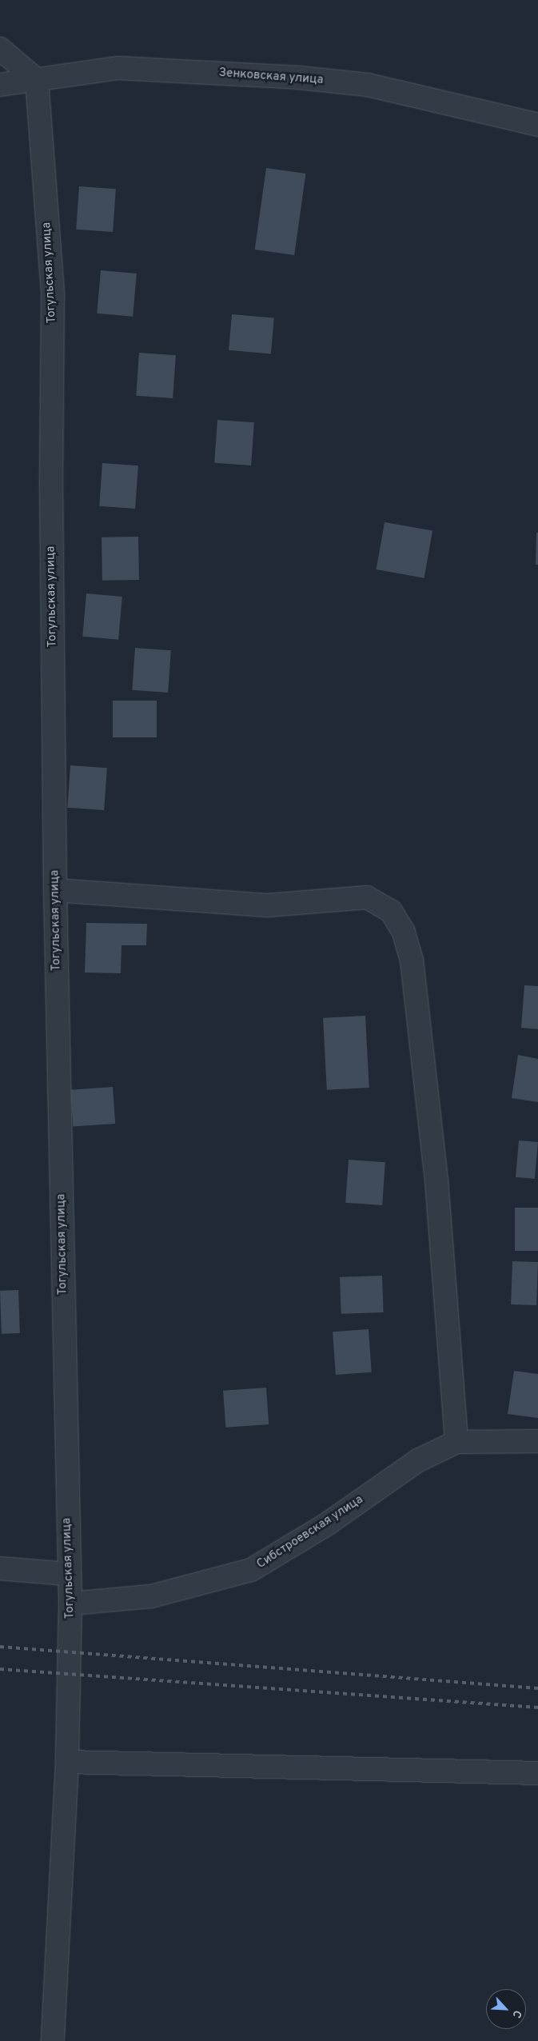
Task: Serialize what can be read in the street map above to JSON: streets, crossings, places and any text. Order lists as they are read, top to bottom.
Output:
{
  "streets": {
    "street": ["Зенковская улица", "Тогульская улица", "Сибстроевская улица"]
  },
  "crossings": [
    ["Зенковская улица", "Тогульская улица"],
    ["Тогульская улица", "Сибстроевская улица"]
  ],
  "north": "bottom right"
}
